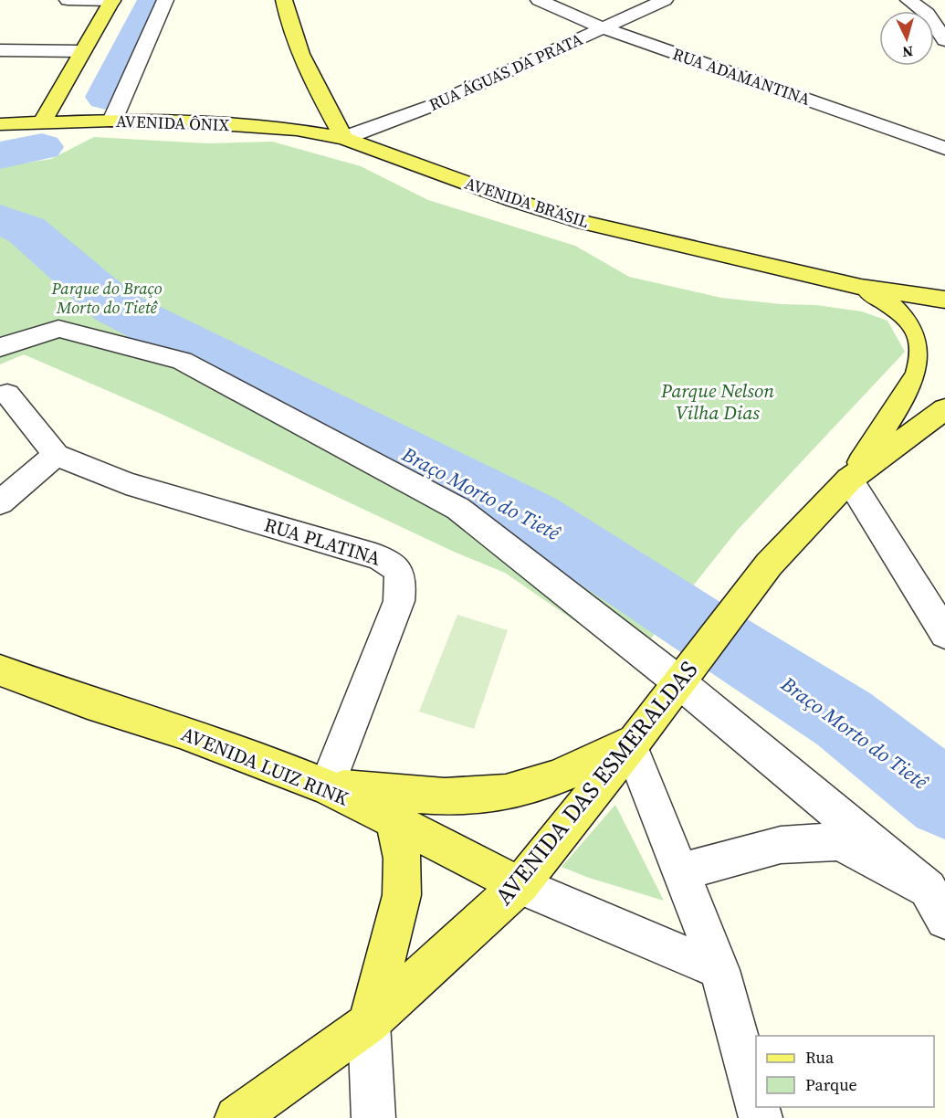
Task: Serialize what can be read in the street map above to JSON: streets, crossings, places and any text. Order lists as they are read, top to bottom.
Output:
{
  "streets": {
    "main road": [
      "AVENIDA ÔNIX",
      "AVENIDA BRASIL",
      "AVENIDA LUIZ RINK",
      "AVENIDA DAS ESMERALDAS"
    ],
    "street": ["RUA ÁGUAS DA PRATA", "RUA ADAMANTINA", "RUA PLATINA"]
  },
  "crossings": [
    ["RUA ÁGUAS DA PRATA", "RUA ADAMANTINA"],
    ["RUA ÁGUAS DA PRATA", "AVENIDA ÔNIX"],
    ["RUA ÁGUAS DA PRATA", "AVENIDA BRASIL"],
    ["AVENIDA ÔNIX", "AVENIDA BRASIL"],
    ["AVENIDA BRASIL", "AVENIDA DAS ESMERALDAS"],
    ["RUA PLATINA", "AVENIDA LUIZ RINK"],
    ["AVENIDA LUIZ RINK", "AVENIDA DAS ESMERALDAS"]
  ],
  "water": ["Braço Morto do Tietê"],
  "parks": ["Parque do Braço Morto do Tietê", "Parque Nelson Vilha Dias"],
  "legend": ["Rua", "Parque"],
  "north": "bottom"
}
